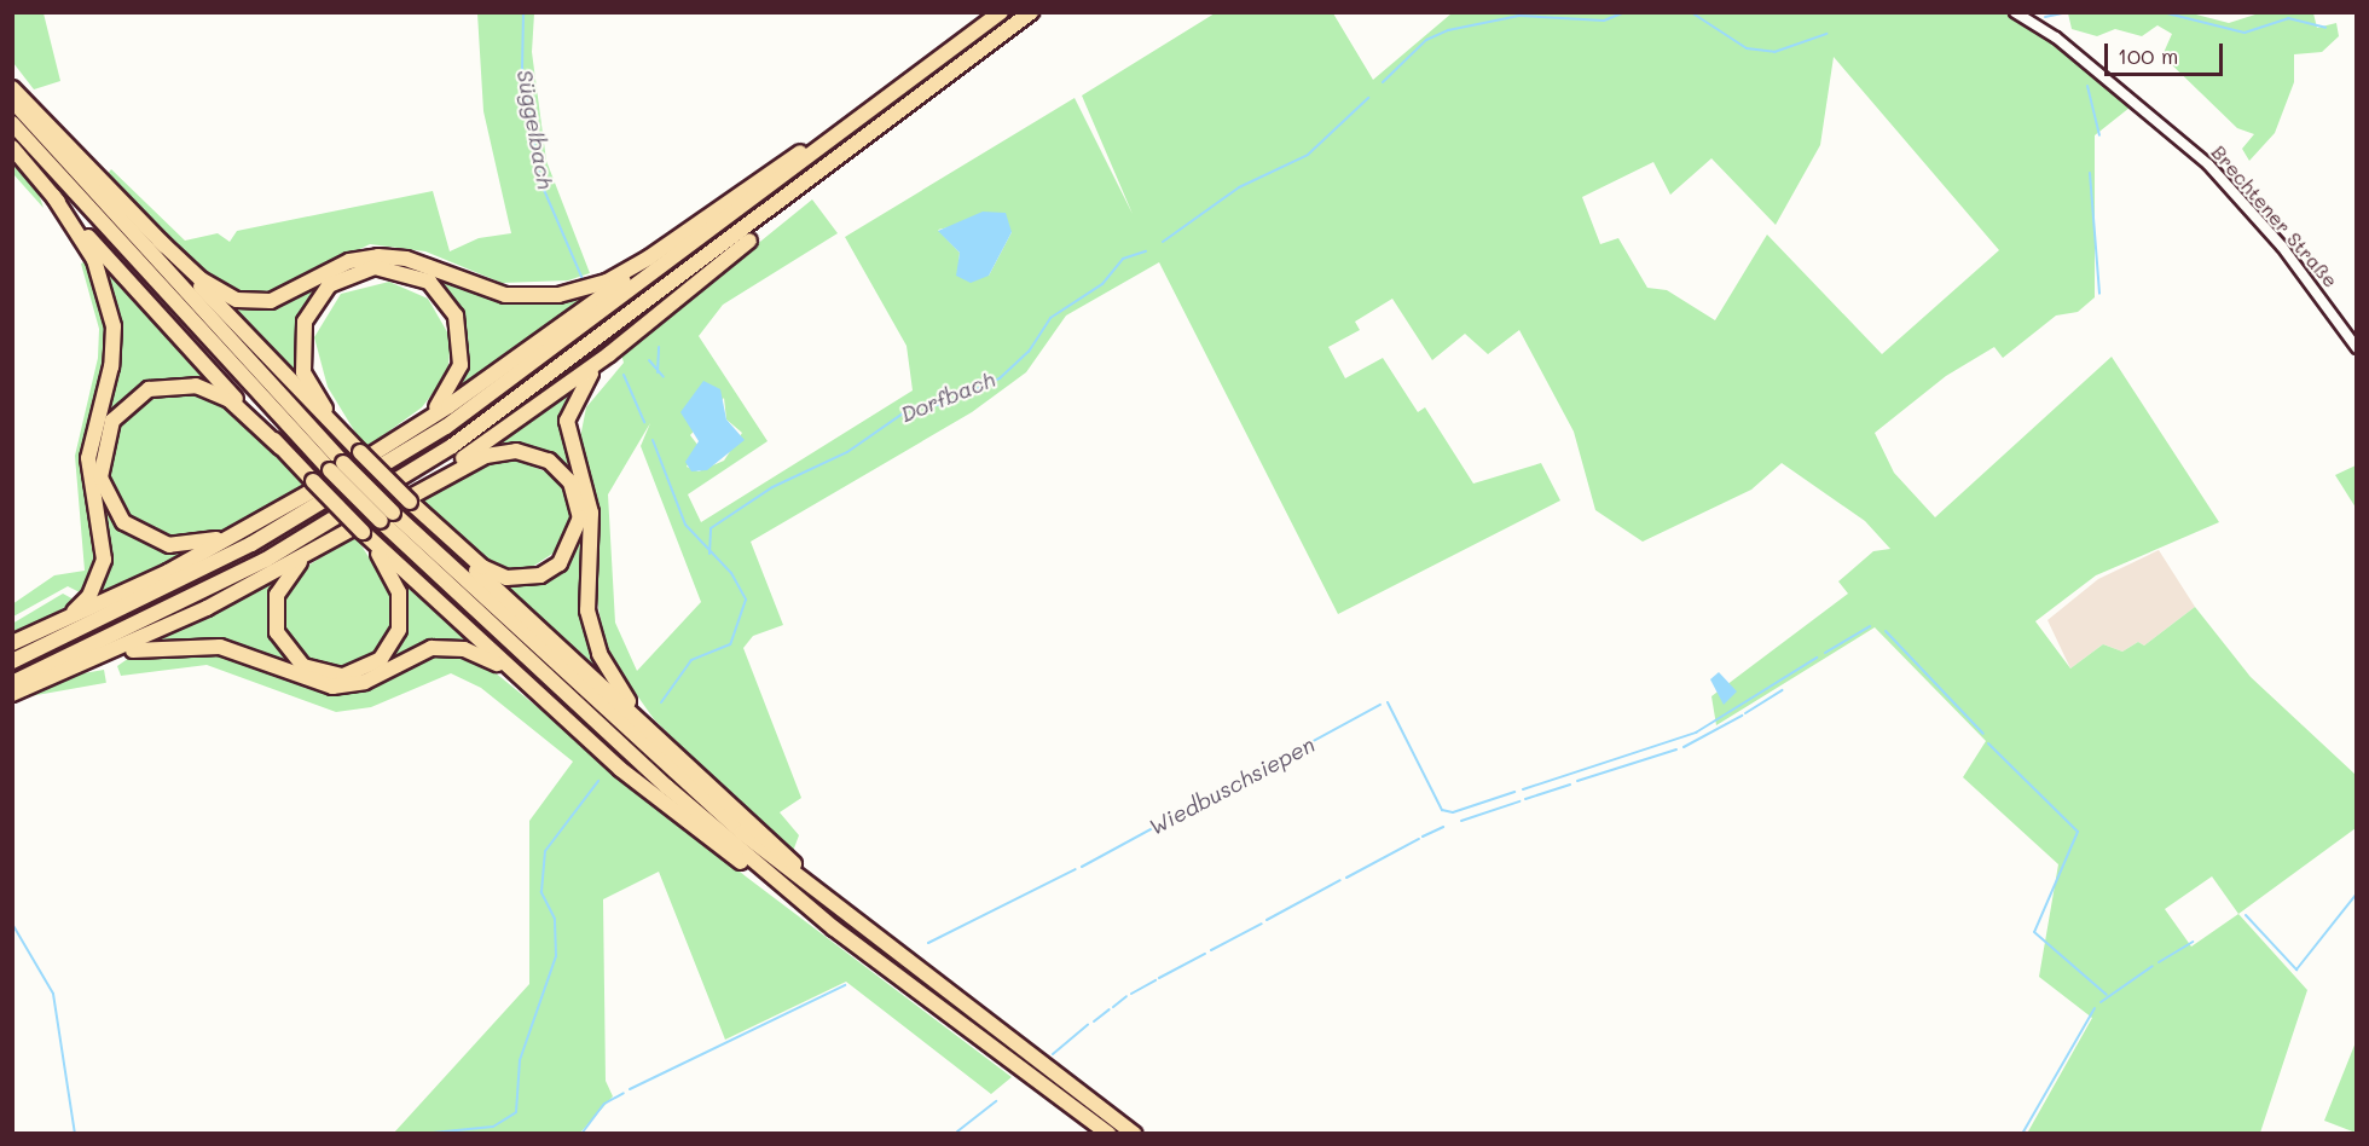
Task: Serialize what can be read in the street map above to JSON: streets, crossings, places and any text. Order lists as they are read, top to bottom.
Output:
{
  "streets": {
    "street": ["Brechtener Straße"]
  },
  "water": ["Süggelbach", "Dorfbach", "Wiedbuschsiepen"],
  "scale_bar": "100 m"
}
